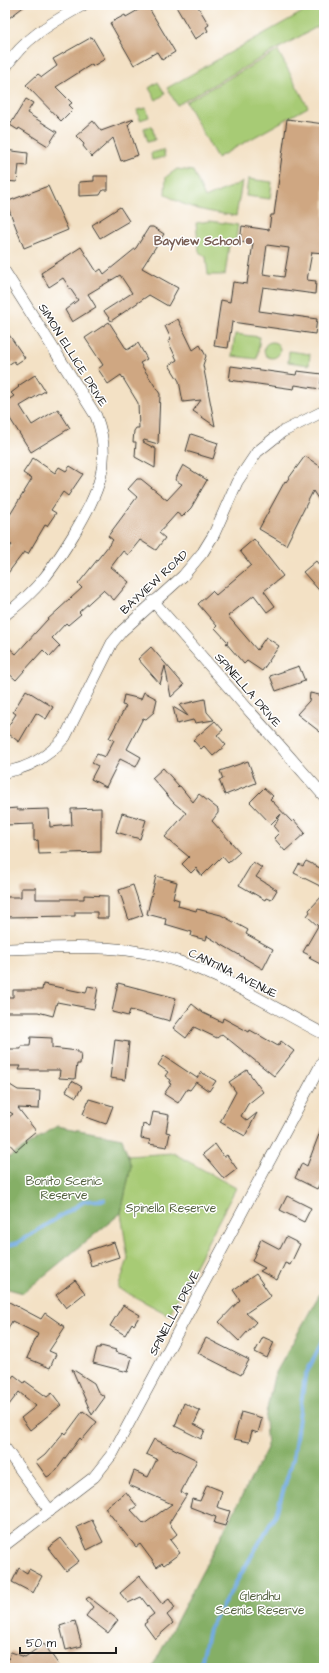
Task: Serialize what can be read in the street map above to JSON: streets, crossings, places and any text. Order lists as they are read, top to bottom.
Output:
{
  "streets": {
    "street": [
      "SIMON ELLICE DRIVE",
      "BAYVIEW ROAD",
      "SPINELLA DRIVE",
      "CANTINA AVENUE"
    ]
  },
  "crossings": [
    ["BAYVIEW ROAD", "SPINELLA DRIVE"]
  ],
  "parks": ["Bonito Scenic Reserve", "Spinella Reserve", "Glendhu Scenic Reserve"],
  "places": ["Bayview School"],
  "scale_bar": "50 m"
}
